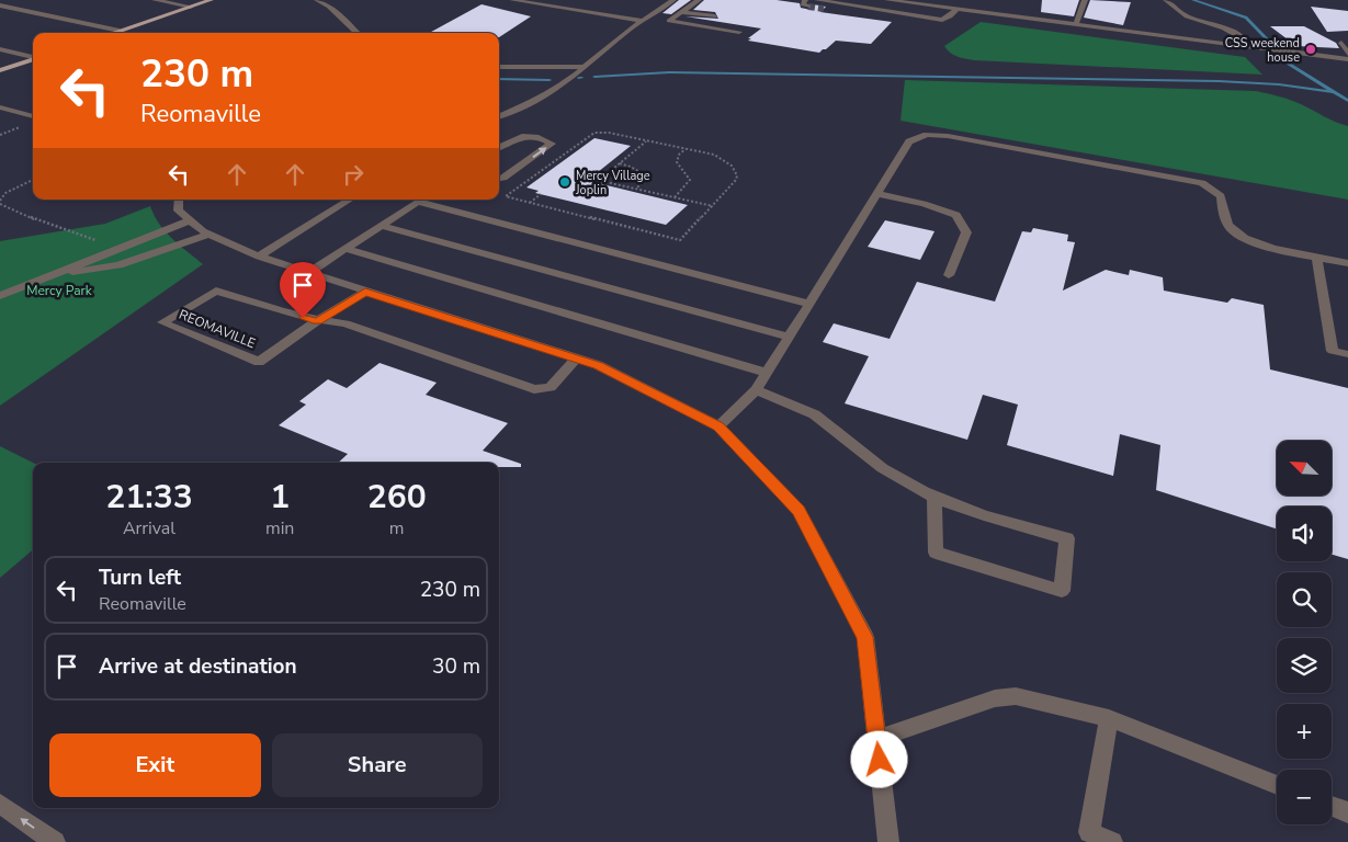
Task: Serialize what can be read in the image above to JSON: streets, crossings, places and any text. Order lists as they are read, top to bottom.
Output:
{
  "streets": {
    "street": ["REOMAVILLE"]
  },
  "parks": ["Mercy Park"],
  "places": ["CSS weekend house", "Mercy Village Joplin"],
  "north": "top left",
  "page": {
    "turn": ["230 m", "Reomaville"],
    "map_buttons": ["+", "−"],
    "eta": [
      "21:33",
      "Arrival",
      "1",
      "min",
      "260",
      "m"
    ],
    "list": [
      {
        "name": "Turn left",
        "note": "Reomaville",
        "value": "230 m"
      },
      {
        "name": "Arrive at destination",
        "value": "30 m"
      }
    ],
    "buttons": ["Exit", "Share"]
  }
}
